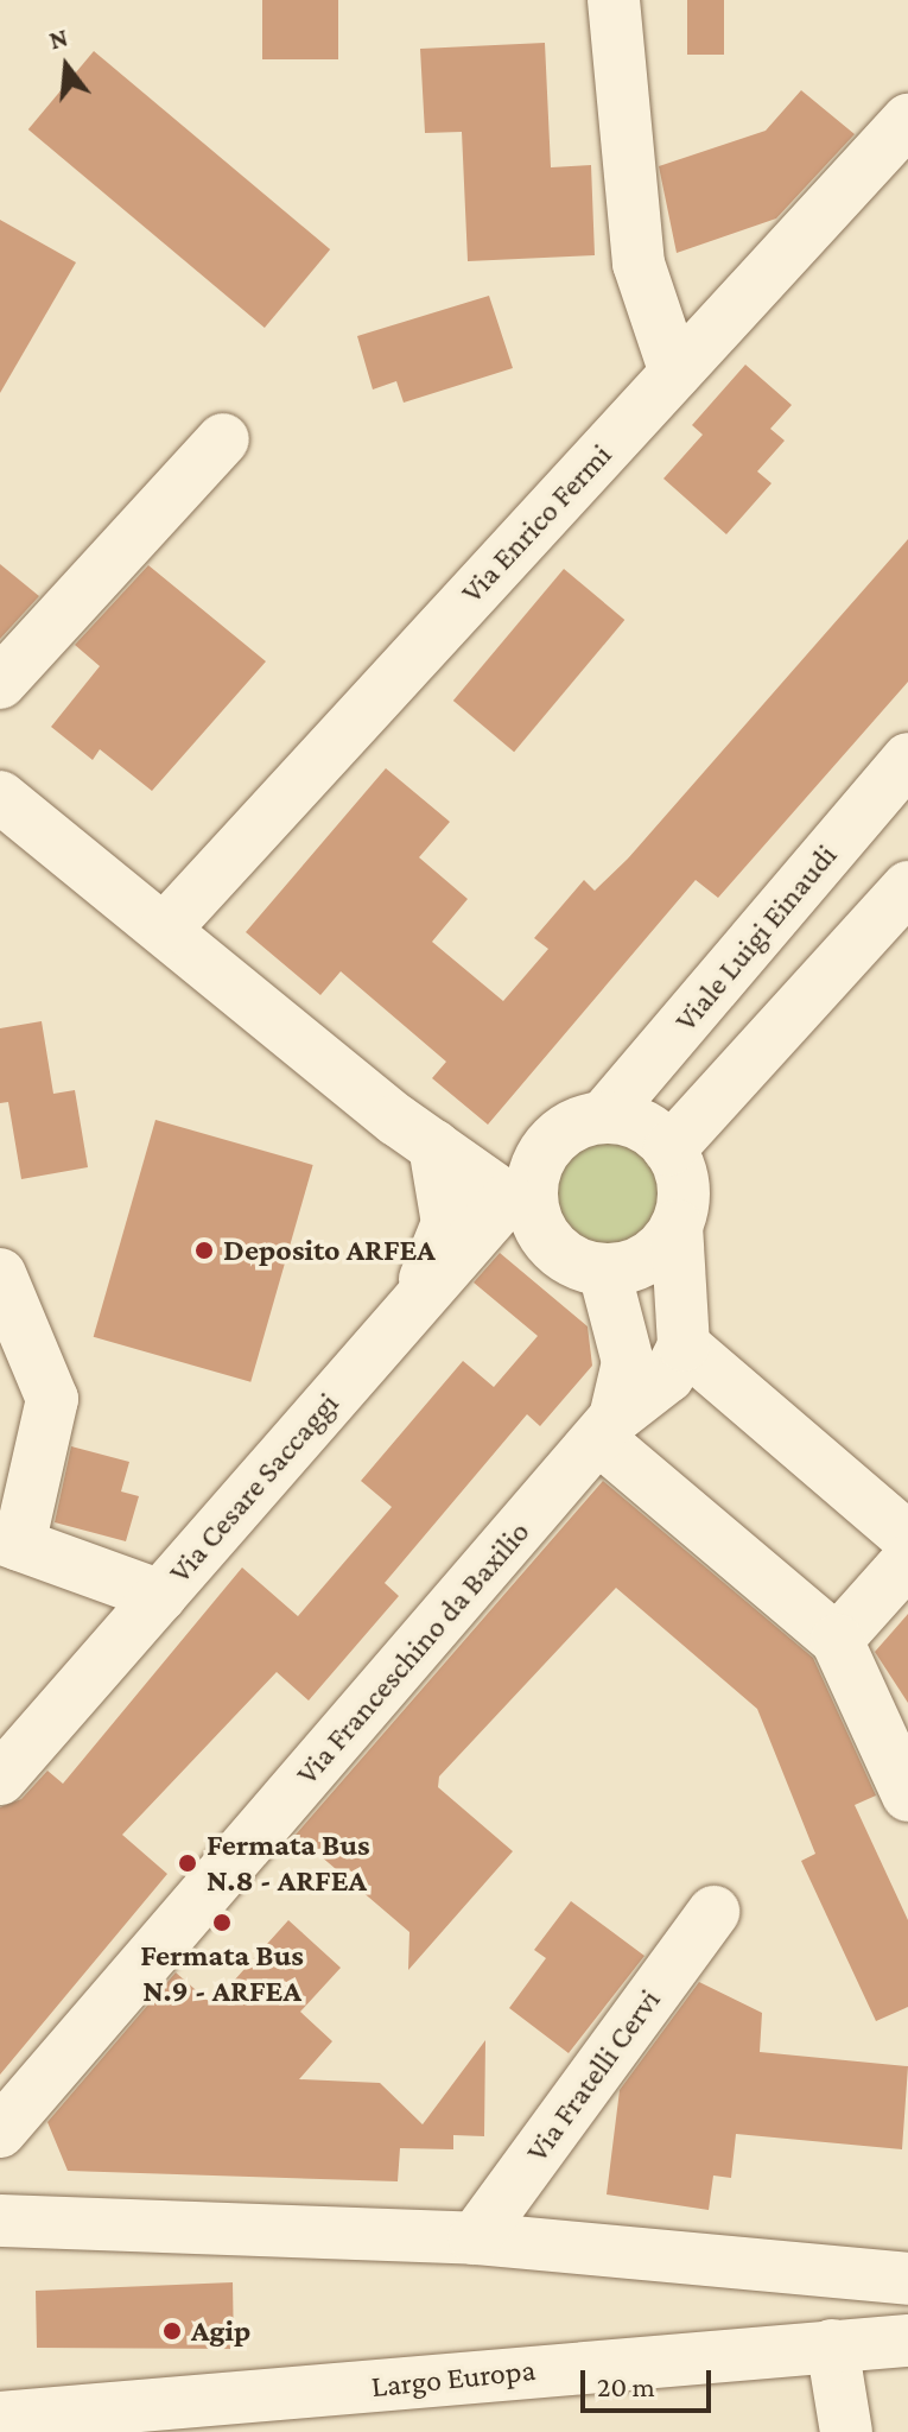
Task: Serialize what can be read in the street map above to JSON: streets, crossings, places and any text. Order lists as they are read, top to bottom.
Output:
{
  "streets": {
    "street": [
      "Via Enrico Fermi",
      "Viale Luigi Einaudi",
      "Via Cesare Saccaggi",
      "Via Franceschino da Baxilio",
      "Via Fratelli Cervi",
      "Largo Europa"
    ]
  },
  "crossings": [
    ["Viale Luigi Einaudi", "Via Cesare Saccaggi"],
    ["Viale Luigi Einaudi", "Via Franceschino da Baxilio"],
    ["Via Cesare Saccaggi", "Via Franceschino da Baxilio"]
  ],
  "places": [
    "Deposito ARFEA",
    "Fermata Bus N.8 - ARFEA",
    "Fermata Bus N.9 - ARFEA",
    "Agip"
  ],
  "scale_bar": "20 m",
  "north": "top"
}
